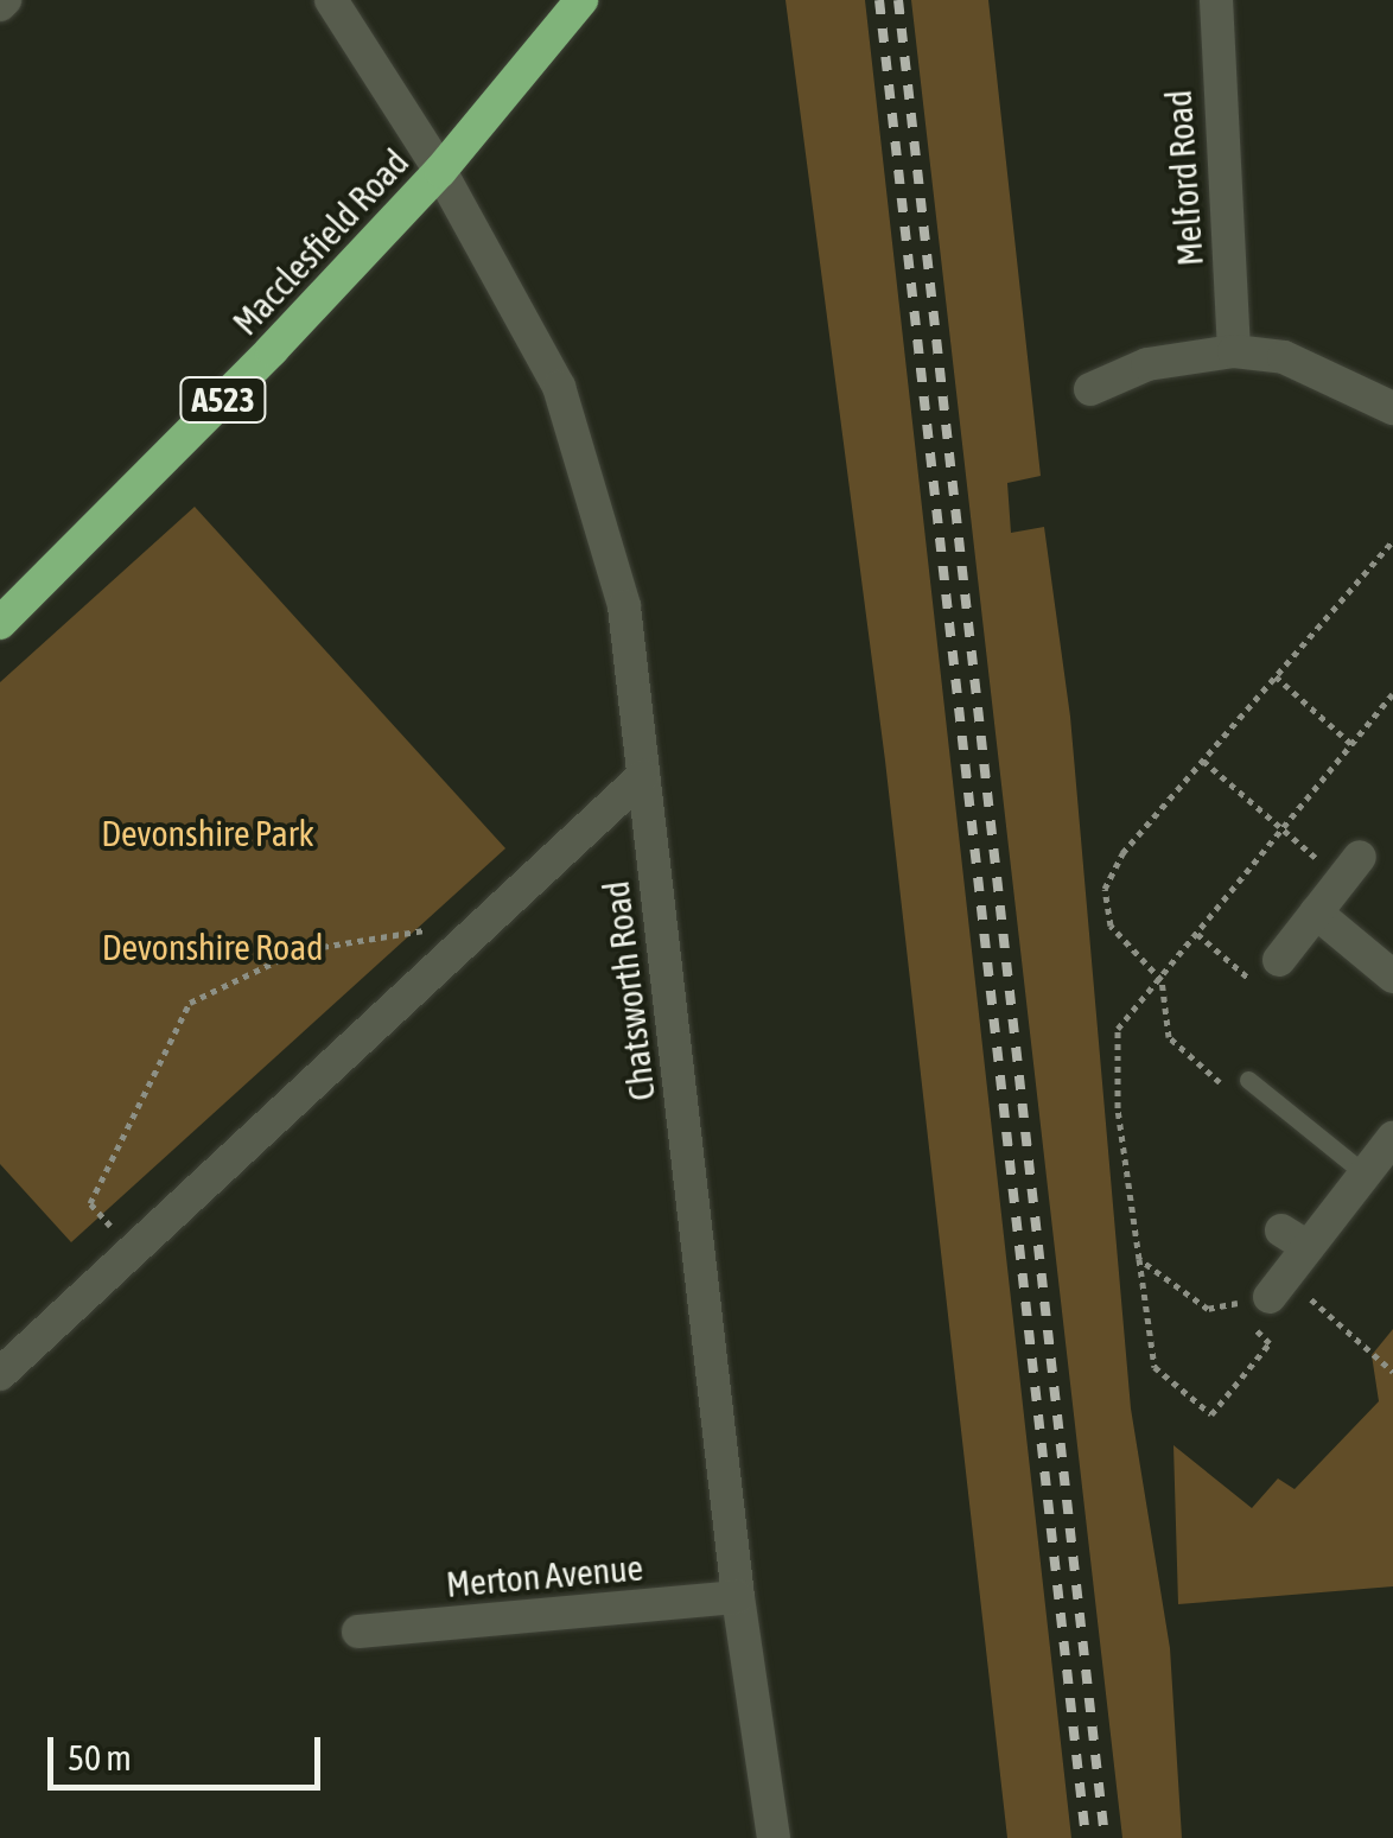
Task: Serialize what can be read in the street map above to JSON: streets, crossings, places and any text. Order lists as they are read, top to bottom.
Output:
{
  "streets": {
    "highway": ["Macclesfield Road", "A523"],
    "street": ["Melford Road", "Chatsworth Road", "Merton Avenue"]
  },
  "crossings": [
    ["Macclesfield Road", "Chatsworth Road"],
    ["Chatsworth Road", "Merton Avenue"]
  ],
  "parks": ["Devonshire Park", "Devonshire Road"],
  "scale_bar": "50 m"
}
